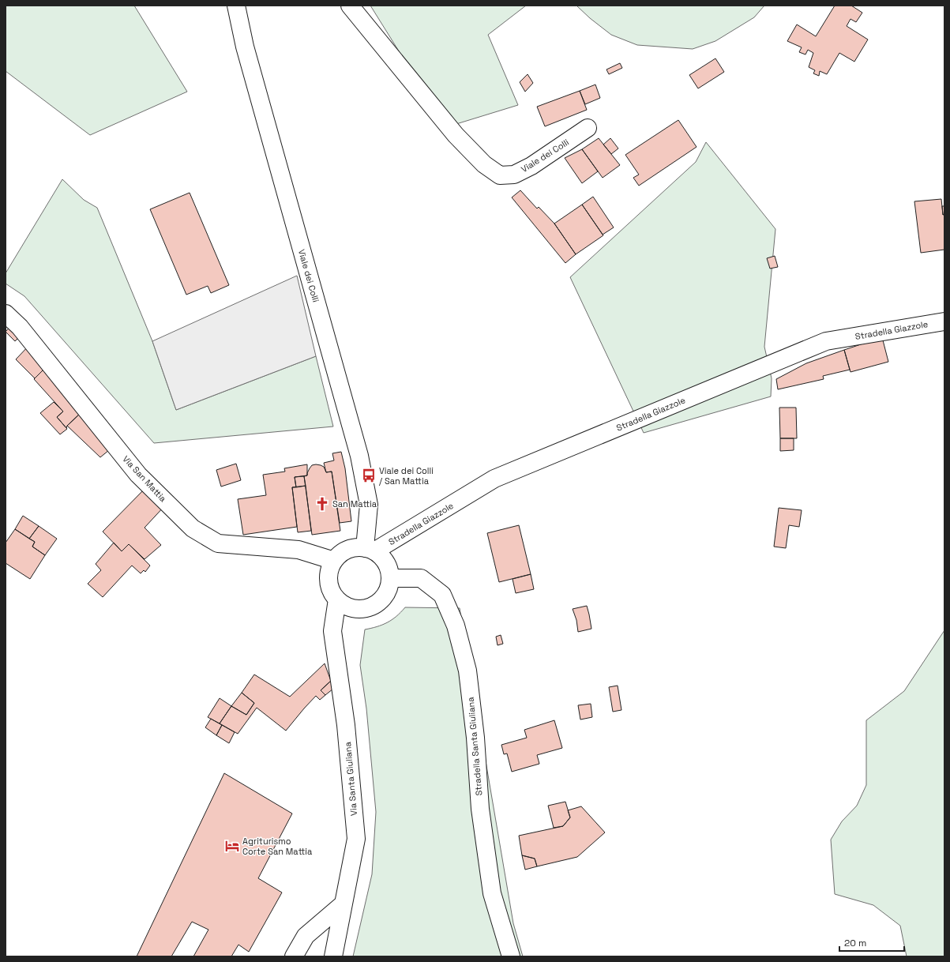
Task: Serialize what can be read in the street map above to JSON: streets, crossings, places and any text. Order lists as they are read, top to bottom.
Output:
{
  "streets": {
    "street": [
      "Viale dei Colli",
      "Stradella Giazzole",
      "Via San Mattia",
      "Stradella Santa Giuliana",
      "Via Santa Giuliana"
    ]
  },
  "crossings": [
    ["Viale dei Colli", "Stradella Giazzole"],
    ["Viale dei Colli", "Via San Mattia"],
    ["Viale dei Colli", "Stradella Santa Giuliana"],
    ["Viale dei Colli", "Via Santa Giuliana"],
    ["Stradella Giazzole", "Via San Mattia"],
    ["Stradella Giazzole", "Stradella Santa Giuliana"],
    ["Stradella Giazzole", "Via Santa Giuliana"],
    ["Via San Mattia", "Stradella Santa Giuliana"],
    ["Via San Mattia", "Via Santa Giuliana"],
    ["Stradella Santa Giuliana", "Via Santa Giuliana"]
  ],
  "places": {
    "bus stop": ["Viale dei Colli / San Mattia"],
    "church": ["San Mattia"],
    "hotel": ["Agriturismo Corte San Mattia"]
  },
  "scale_bar": "20 m"
}
